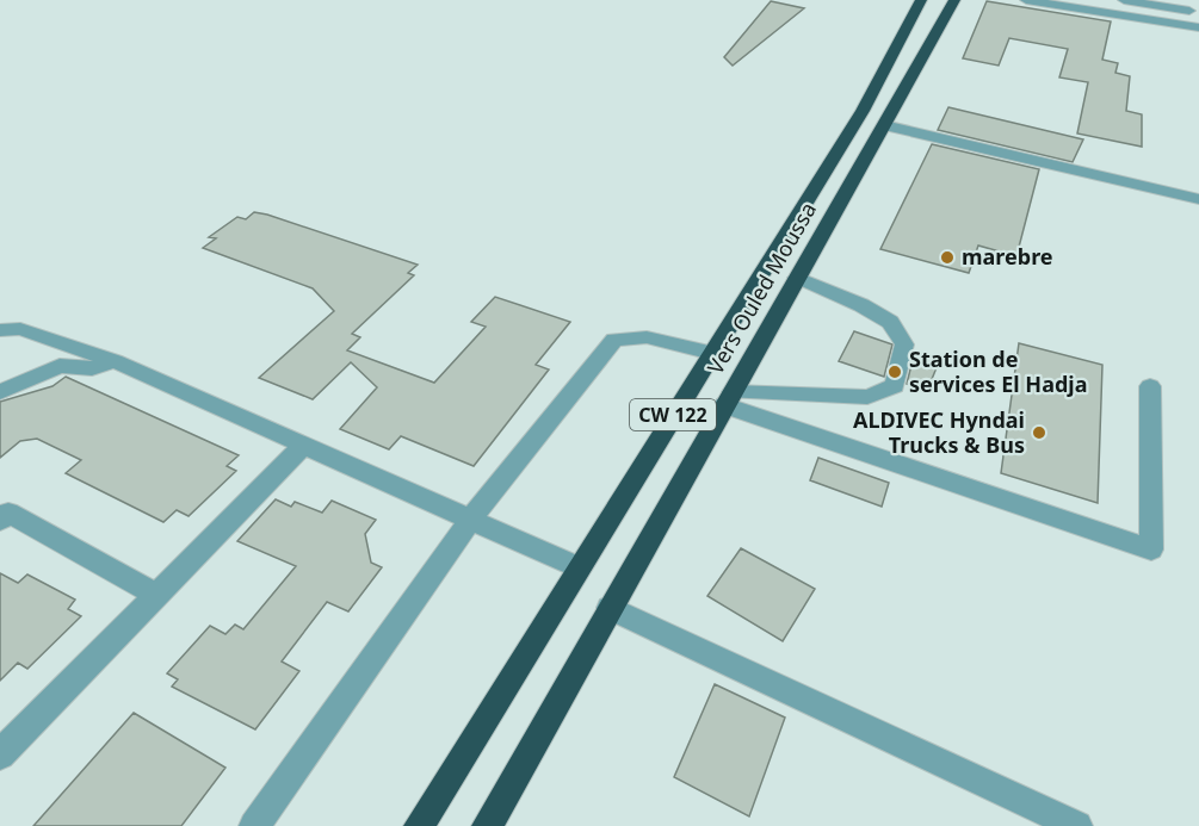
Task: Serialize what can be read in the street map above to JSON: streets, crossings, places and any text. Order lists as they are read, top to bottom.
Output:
{
  "streets": {
    "highway": ["Vers Ouled Moussa", "CW 122"]
  },
  "places": ["marebre", "Station de services El Hadja", "ALDIVEC Hyndai Trucks & Bus"]
}
